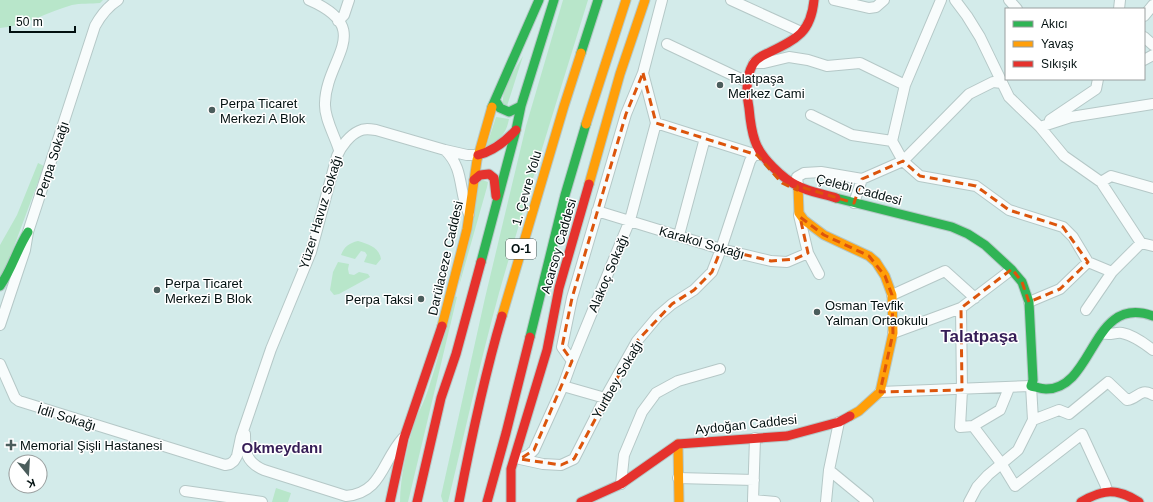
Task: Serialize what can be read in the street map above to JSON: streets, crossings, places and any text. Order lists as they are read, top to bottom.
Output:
{
  "streets": {
    "main road": [
      "1. Çevre Yolu",
      "Çelebi Caddesi",
      "Acarsoy Caddesi",
      "O-1",
      "Darülaceze Caddesi",
      "Aydoğan Caddesi"
    ],
    "street": [
      "Perpa Sokağı",
      "Yüzer Havuz Sokağı",
      "Karakol Sokağı",
      "Alakoç Sokağı",
      "Yurtbey Sokağı",
      "İdil Sokağı"
    ]
  },
  "crossings": [
    ["Çelebi Caddesi", "Yurtbey Sokağı"],
    ["Yüzer Havuz Sokağı", "İdil Sokağı"],
    ["Karakol Sokağı", "Alakoç Sokağı"],
    ["Karakol Sokağı", "Yurtbey Sokağı"],
    ["Acarsoy Caddesi", "Alakoç Sokağı"],
    ["Acarsoy Caddesi", "Yurtbey Sokağı"],
    ["Alakoç Sokağı", "Yurtbey Sokağı"]
  ],
  "districts": ["Talatpaşa", "Okmeydanı"],
  "places": {
    "other": [
      "Talatpaşa Merkez Cami",
      "Perpa Ticaret Merkezi A Blok",
      "Perpa Ticaret Merkezi B Blok",
      "Perpa Taksi",
      "Osman Tevfik Yalman Ortaokulu"
    ],
    "health": ["Memorial Şişli Hastanesi"]
  },
  "legend": ["Akıcı", "Yavaş", "Sıkışık"],
  "scale_bar": "50 m",
  "north": "bottom"
}
